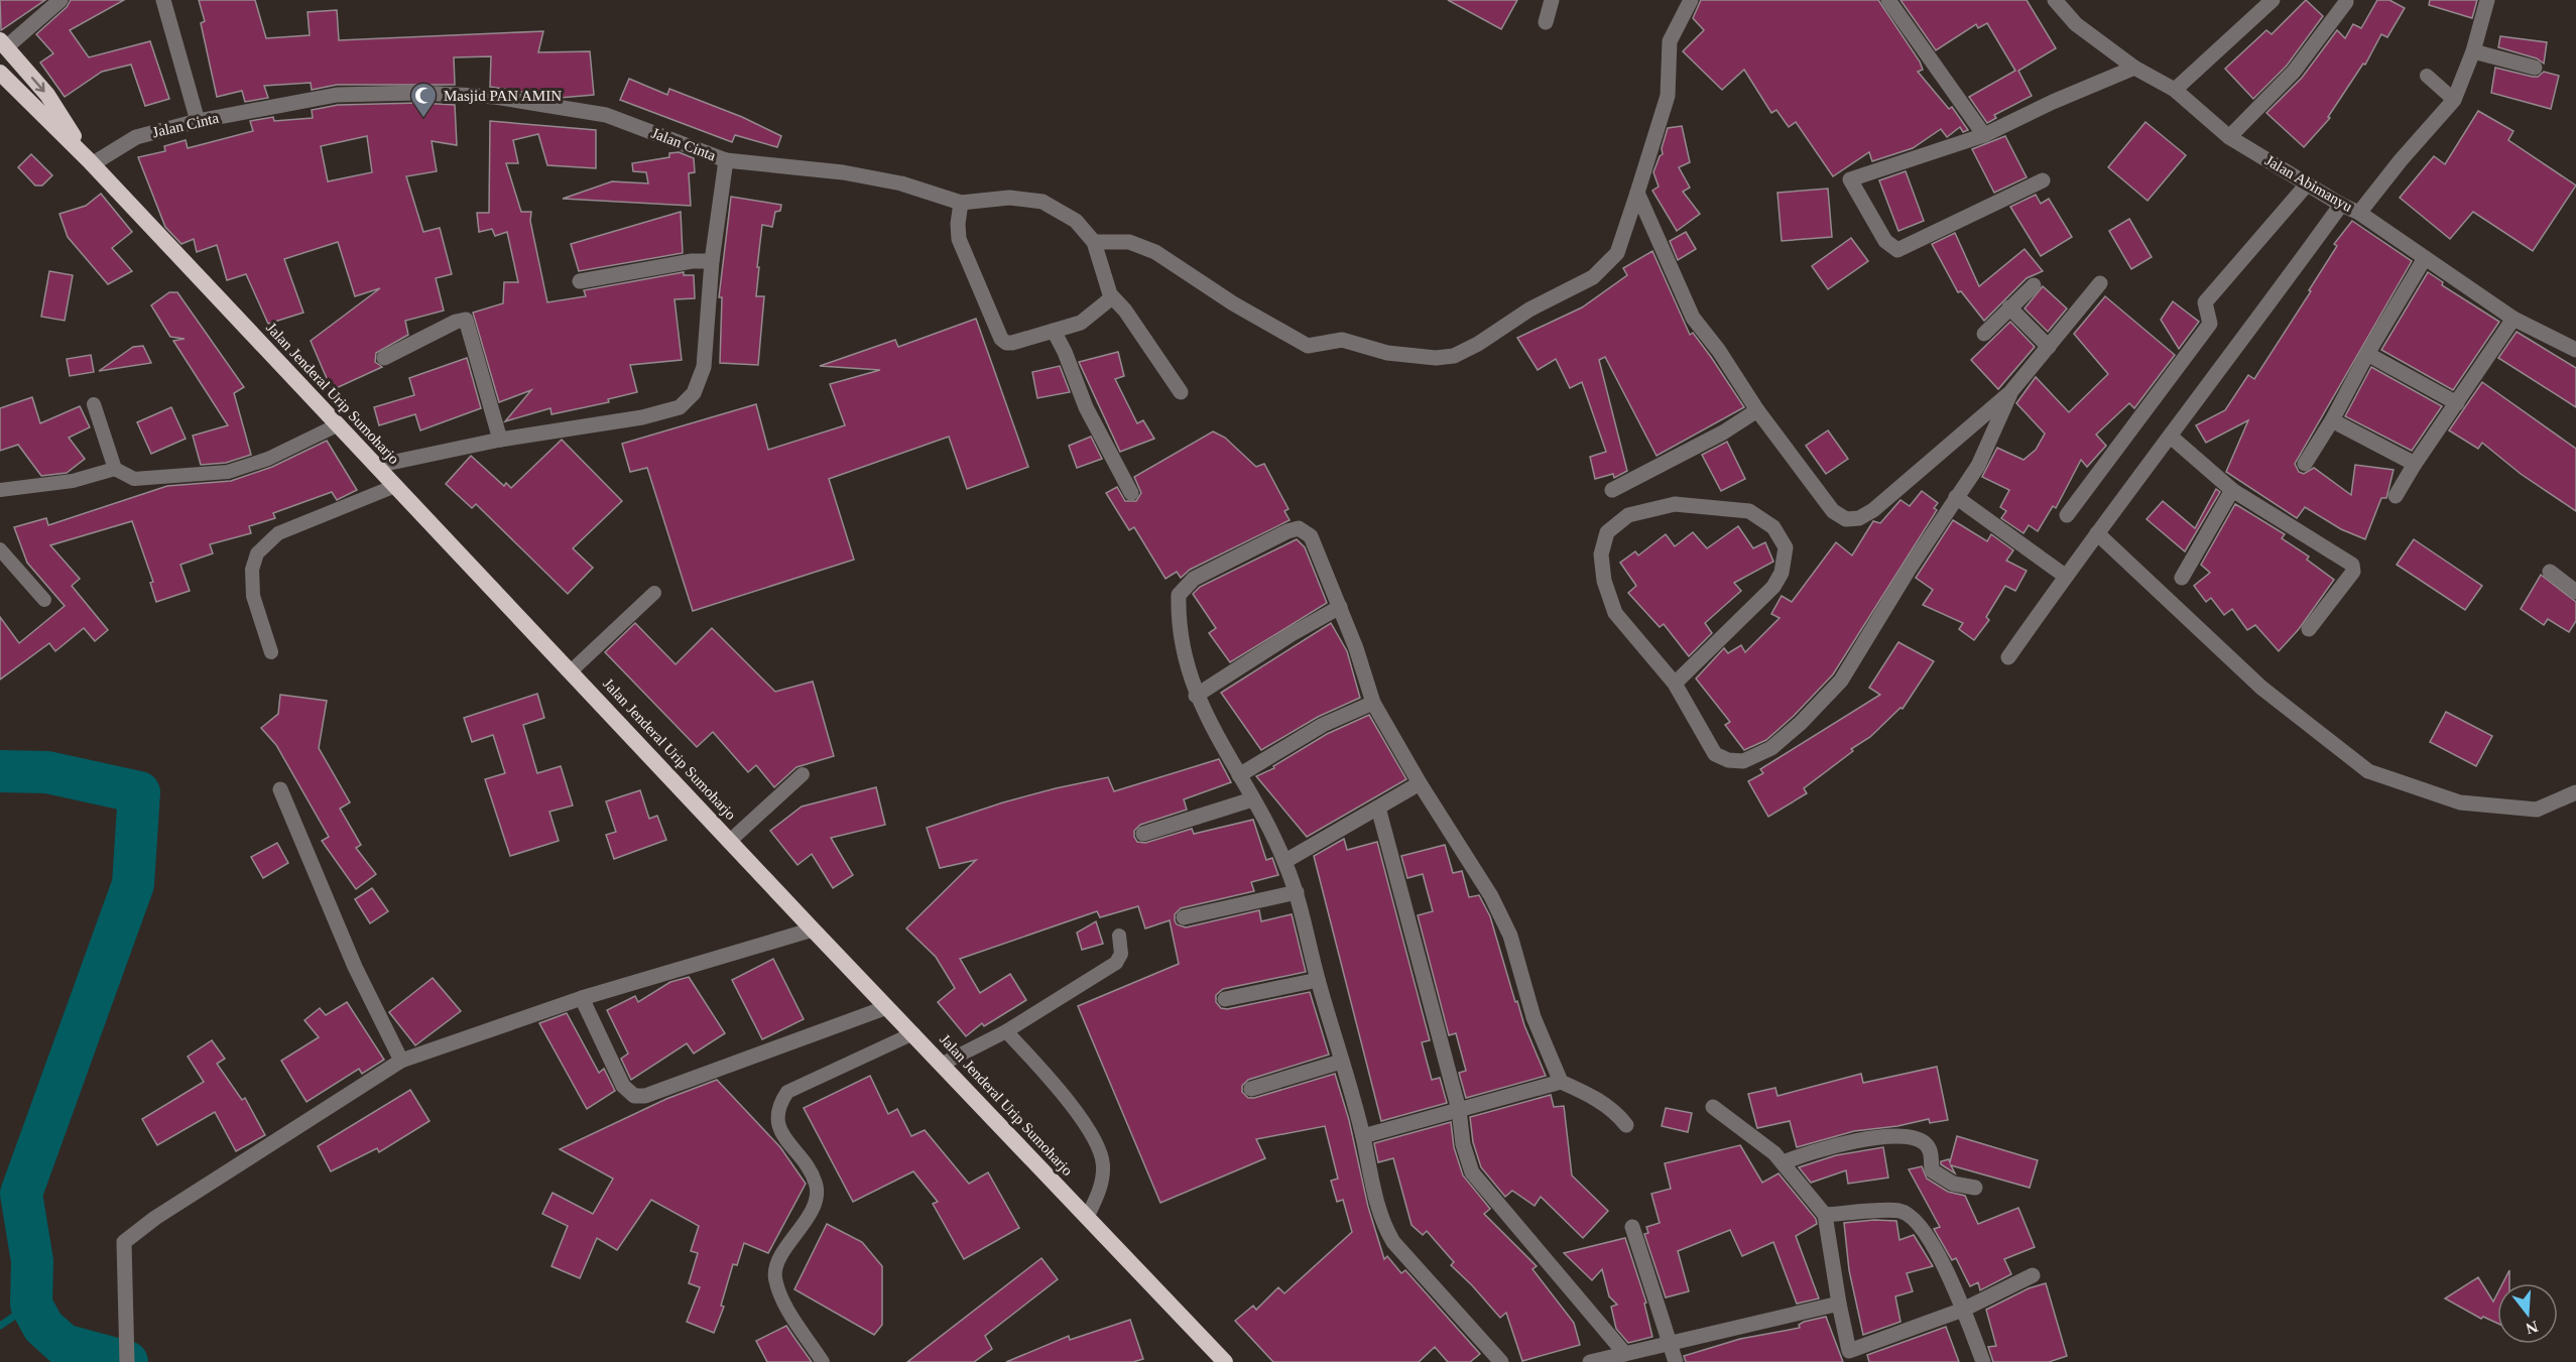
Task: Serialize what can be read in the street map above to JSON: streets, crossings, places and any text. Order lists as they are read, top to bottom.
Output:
{
  "streets": {
    "highway": ["Jalan Jenderal Urip Sumoharjo"],
    "street": ["Jalan Cinta", "Jalan Abimanyu"]
  },
  "crossings": [
    ["Jalan Cinta", "Jalan Jenderal Urip Sumoharjo"]
  ],
  "places": {
    "mosque": ["Masjid PAN AMIN"]
  },
  "north": "bottom"
}
